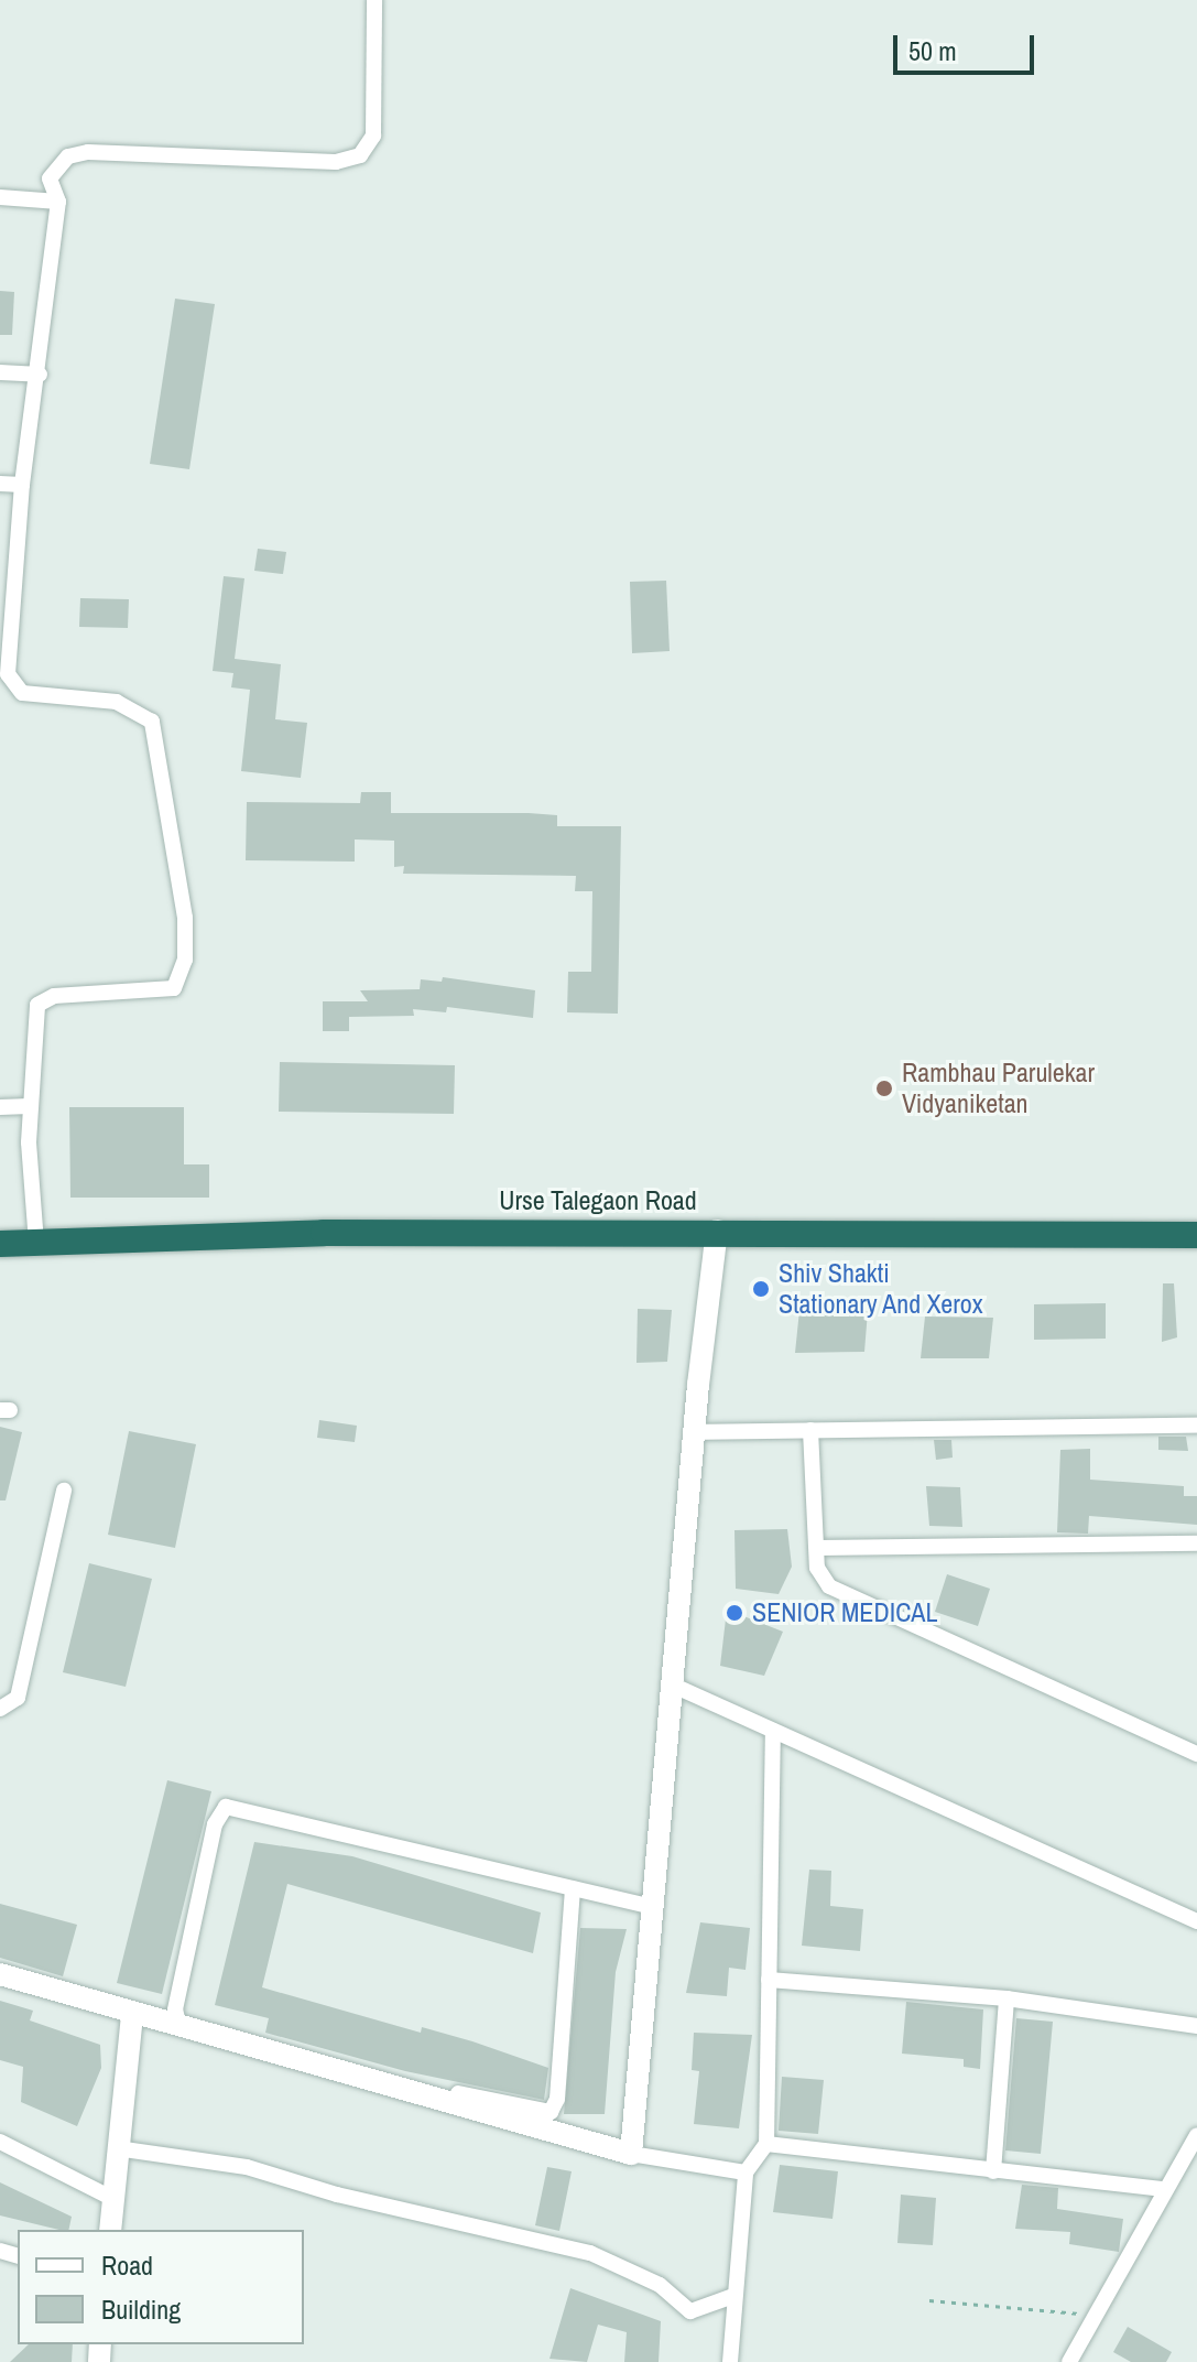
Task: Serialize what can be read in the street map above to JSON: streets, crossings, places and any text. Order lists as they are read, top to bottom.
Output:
{
  "streets": {
    "highway": ["Urse Talegaon Road"]
  },
  "places": ["Rambhau Parulekar Vidyaniketan", "Shiv Shakti Stationary And Xerox", "SENIOR MEDICAL"],
  "legend": ["Road", "Building"],
  "scale_bar": "50 m"
}
